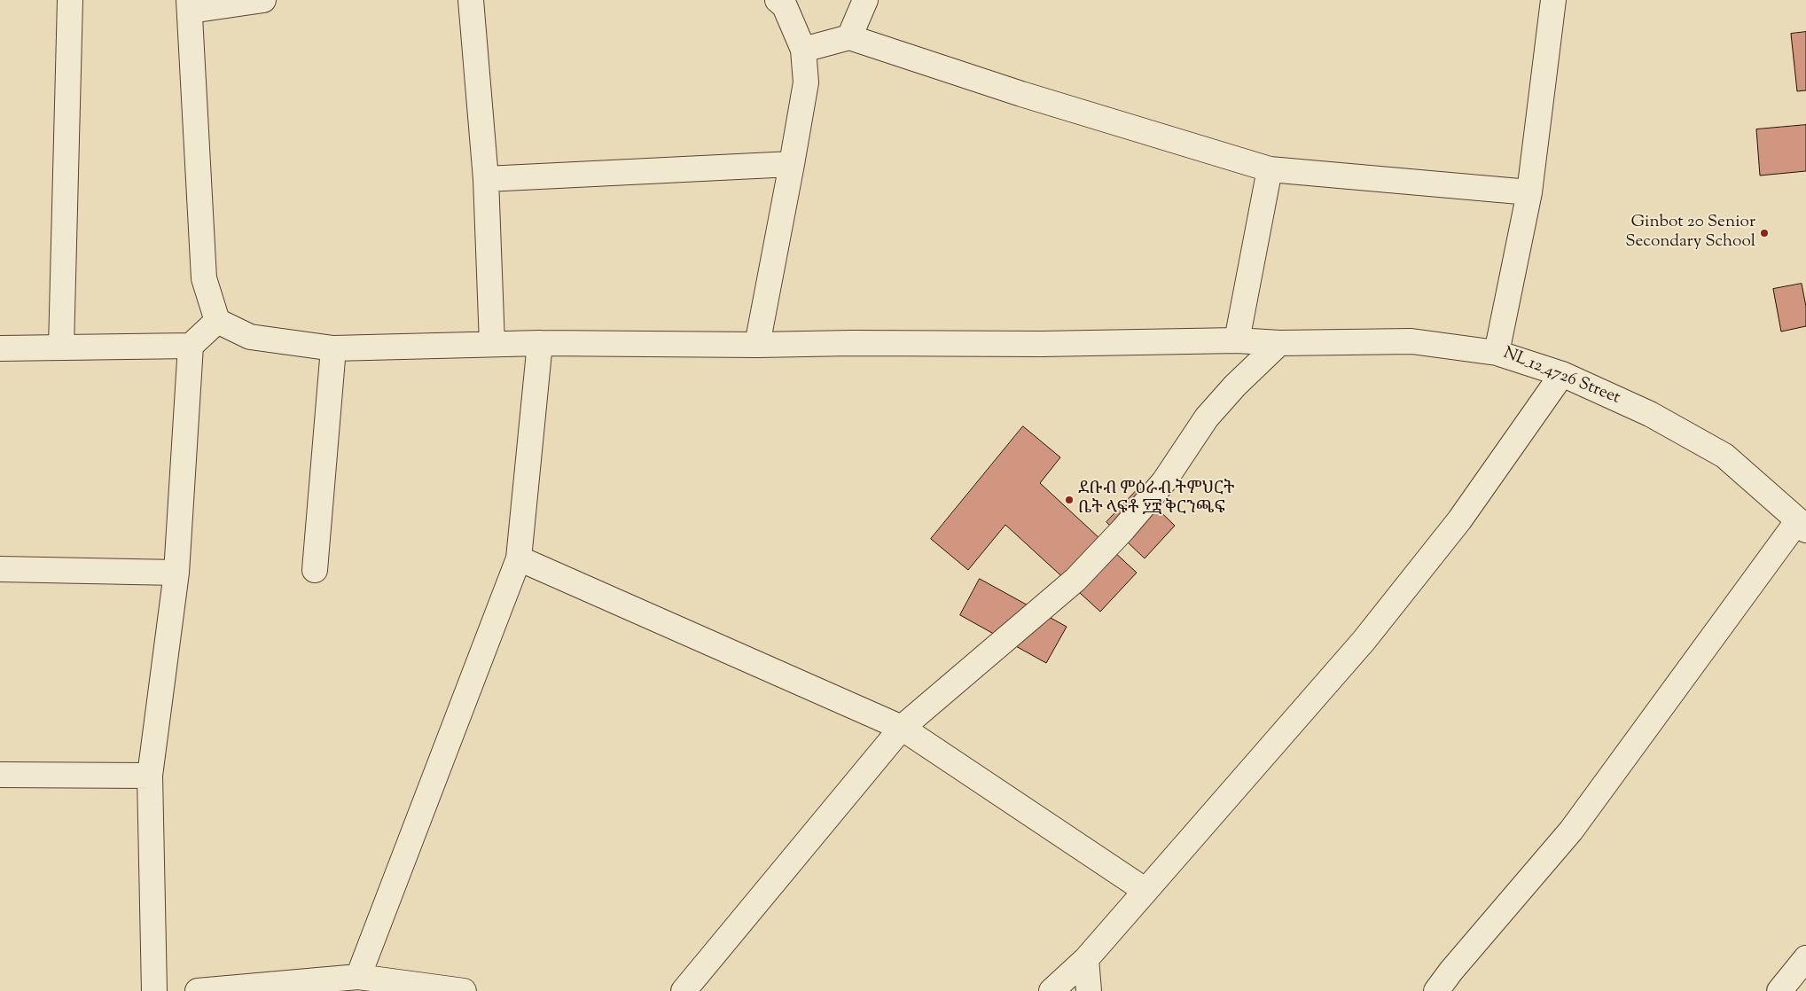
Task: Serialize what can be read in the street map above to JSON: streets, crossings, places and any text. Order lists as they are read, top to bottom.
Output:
{
  "streets": {
    "street": ["NL_12_4726 Street"]
  },
  "places": ["Ginbot 20 Senior Secondary School", "ደቡብ ምዕራብ ትምህርት ቤት ላፍቶ ፶፰ ቅርንጫፍ"]
}
